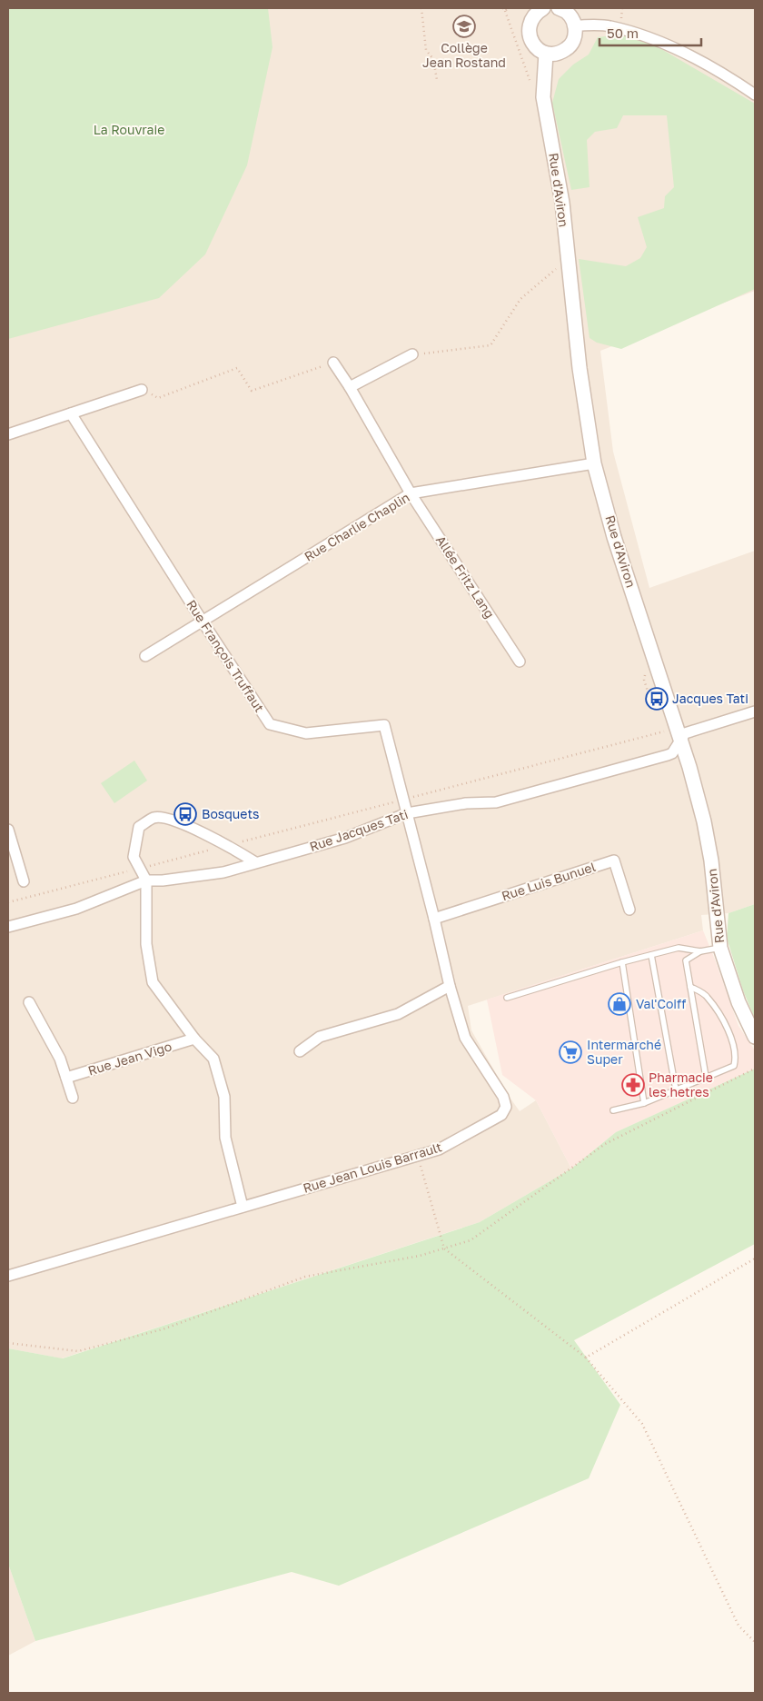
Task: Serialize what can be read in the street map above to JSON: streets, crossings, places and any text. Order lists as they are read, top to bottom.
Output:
{
  "streets": {
    "street": [
      "Rue d'Aviron",
      "Rue Charlie Chaplin",
      "Allée Fritz Lang",
      "Rue François Truffaut",
      "Rue Jacques Tati",
      "Rue Luis Bunuel",
      "Rue Jean Vigo",
      "Rue Jean Louis Barrault"
    ]
  },
  "crossings": [
    ["Rue d'Aviron", "Rue Charlie Chaplin"],
    ["Rue d'Aviron", "Rue Jacques Tati"],
    ["Rue Charlie Chaplin", "Allée Fritz Lang"],
    ["Rue Charlie Chaplin", "Rue François Truffaut"],
    ["Rue François Truffaut", "Rue Jacques Tati"],
    ["Rue François Truffaut", "Rue Jean Louis Barrault"],
    ["Rue Jacques Tati", "Rue Jean Louis Barrault"],
    ["Rue Luis Bunuel", "Rue Jean Louis Barrault"]
  ],
  "parks": ["La Rouvraie"],
  "places": {
    "school or university": ["Collège Jean Rostand"],
    "bus stop": ["Jacques Tati", "Bosquets"],
    "shop": ["Val'Coiff"],
    "supermarket": ["Intermarché Super"],
    "pharmacy": ["Pharmacie les hetres"]
  },
  "scale_bar": "50 m"
}
